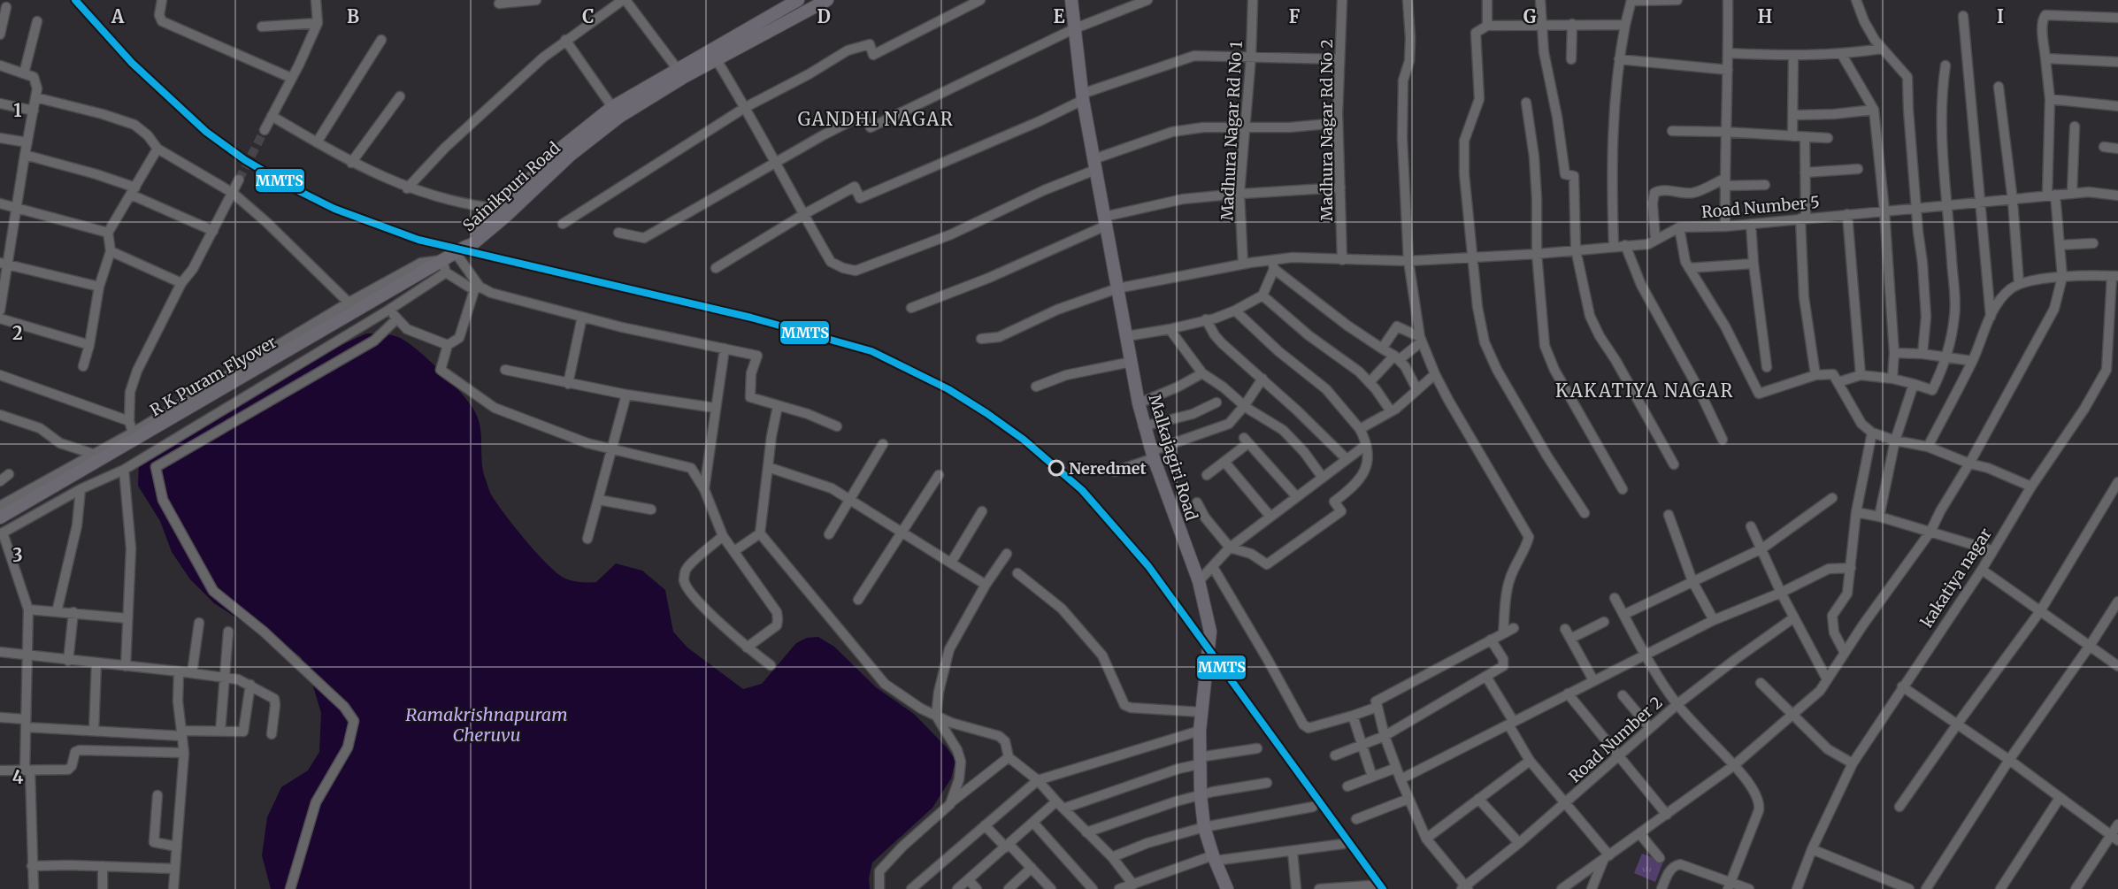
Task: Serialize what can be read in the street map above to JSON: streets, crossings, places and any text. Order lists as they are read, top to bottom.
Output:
{
  "streets": {
    "main road": ["Sainikpuri Road", "R K Puram Flyover", "Malkajagiri Road"],
    "street": [
      "Madhura Nagar Rd No 2",
      "Madhura Nagar Rd No 1",
      "Road Number 5",
      "kakatiya nagar",
      "Road Number 2"
    ]
  },
  "crossings": [
    ["Madhura Nagar Rd No 2", "Road Number 5"],
    ["Madhura Nagar Rd No 1", "Road Number 5"],
    ["Sainikpuri Road", "R K Puram Flyover"],
    ["Road Number 5", "Malkajagiri Road"]
  ],
  "districts": ["GANDHI NAGAR", "KAKATIYA NAGAR"],
  "water": ["Ramakrishnapuram Cheruvu"],
  "places": ["Neredmet"],
  "lines": ["transit line MMTS"],
  "grid": {
    "columns": [
      "A",
      "B",
      "C",
      "D",
      "E",
      "F",
      "G",
      "H",
      "I"
    ],
    "rows": [
      "1",
      "2",
      "3",
      "4"
    ]
  }
}
